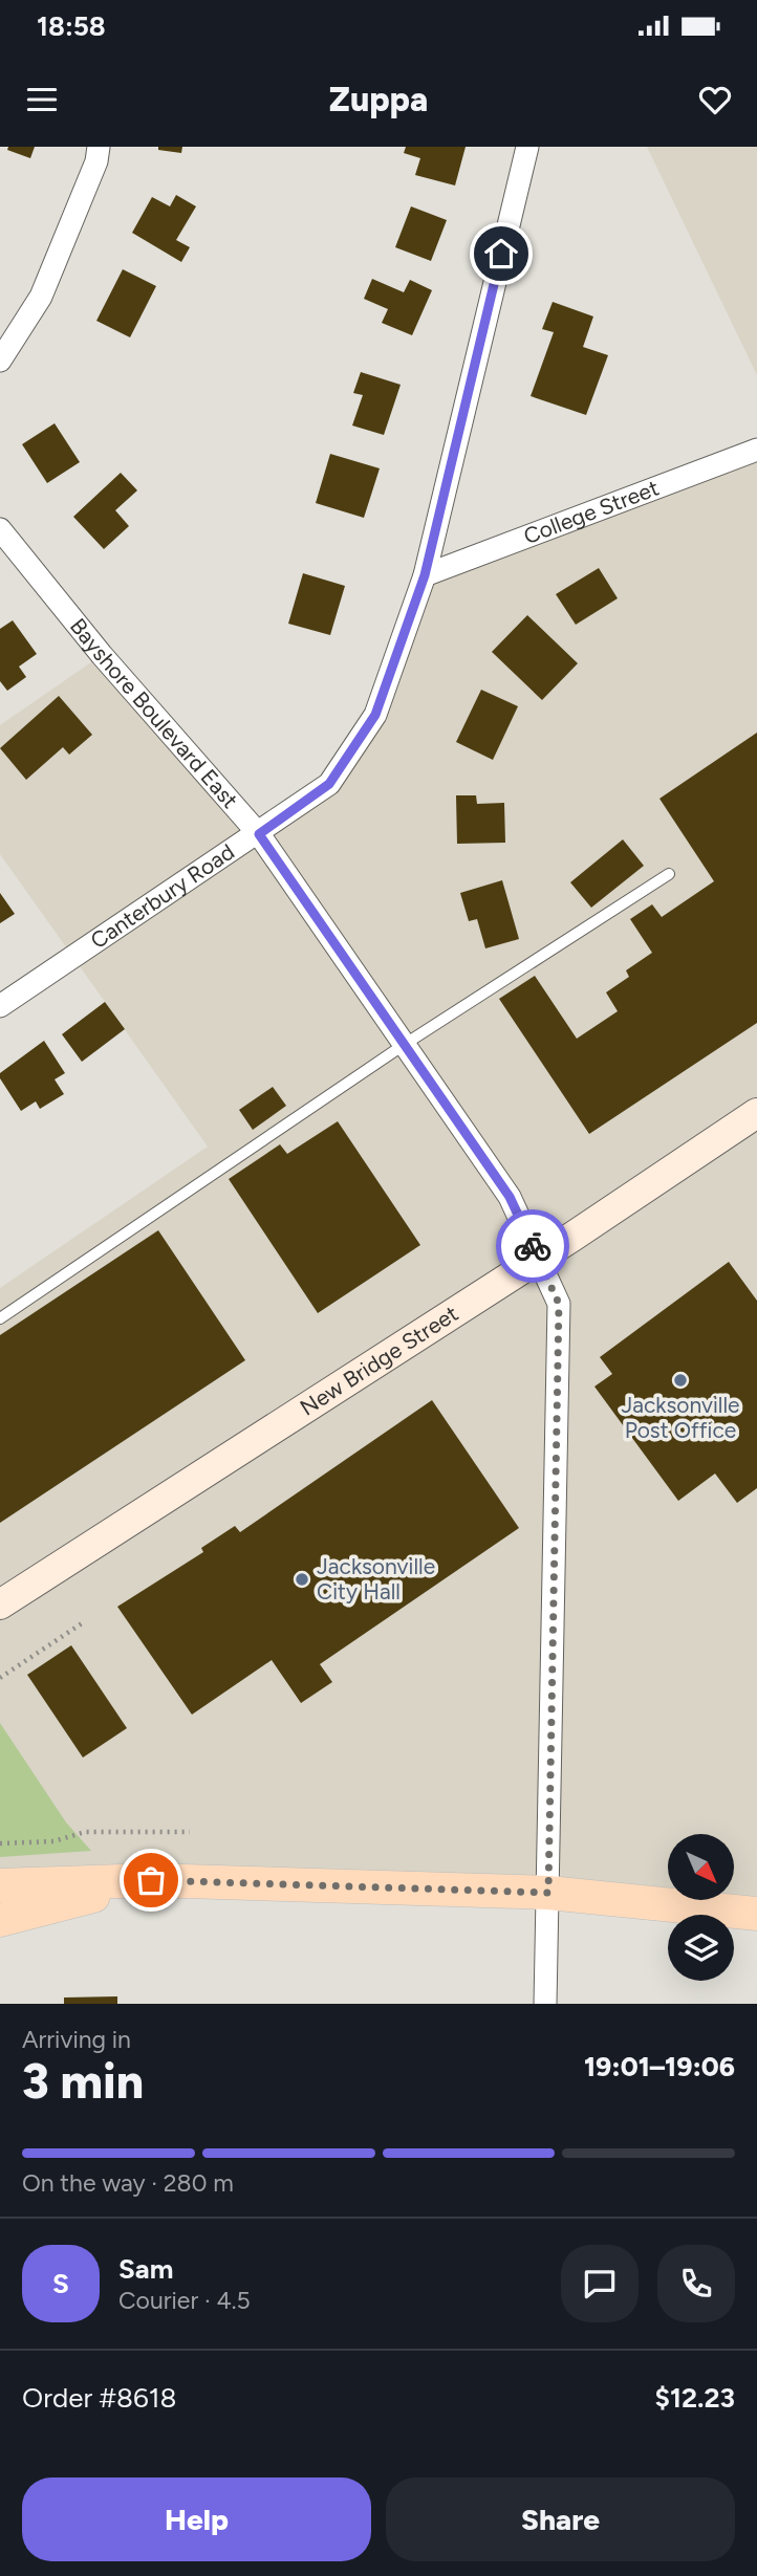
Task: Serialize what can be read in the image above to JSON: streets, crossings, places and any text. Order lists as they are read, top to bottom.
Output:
{
  "streets": {
    "main road": ["New Bridge Street"],
    "street": ["College Street", "Bayshore Boulevard East", "Canterbury Road"]
  },
  "crossings": [
    ["College Street", "Canterbury Road"],
    ["Bayshore Boulevard East", "Canterbury Road"],
    ["Bayshore Boulevard East", "New Bridge Street"]
  ],
  "places": ["Jacksonville Post Office", "Jacksonville City Hall"],
  "north": "bottom right",
  "page": {
    "status": "18:58",
    "header": "Zuppa",
    "heading": ["3 min", "Arriving in", "19:01–19:06"],
    "panel": [
      "Sam",
      "Courier · 4.5",
      "Order #8618",
      "$12.23"
    ],
    "bar": "On the way · 280 m",
    "round": "S",
    "buttons": ["Help", "Share"]
  }
}
